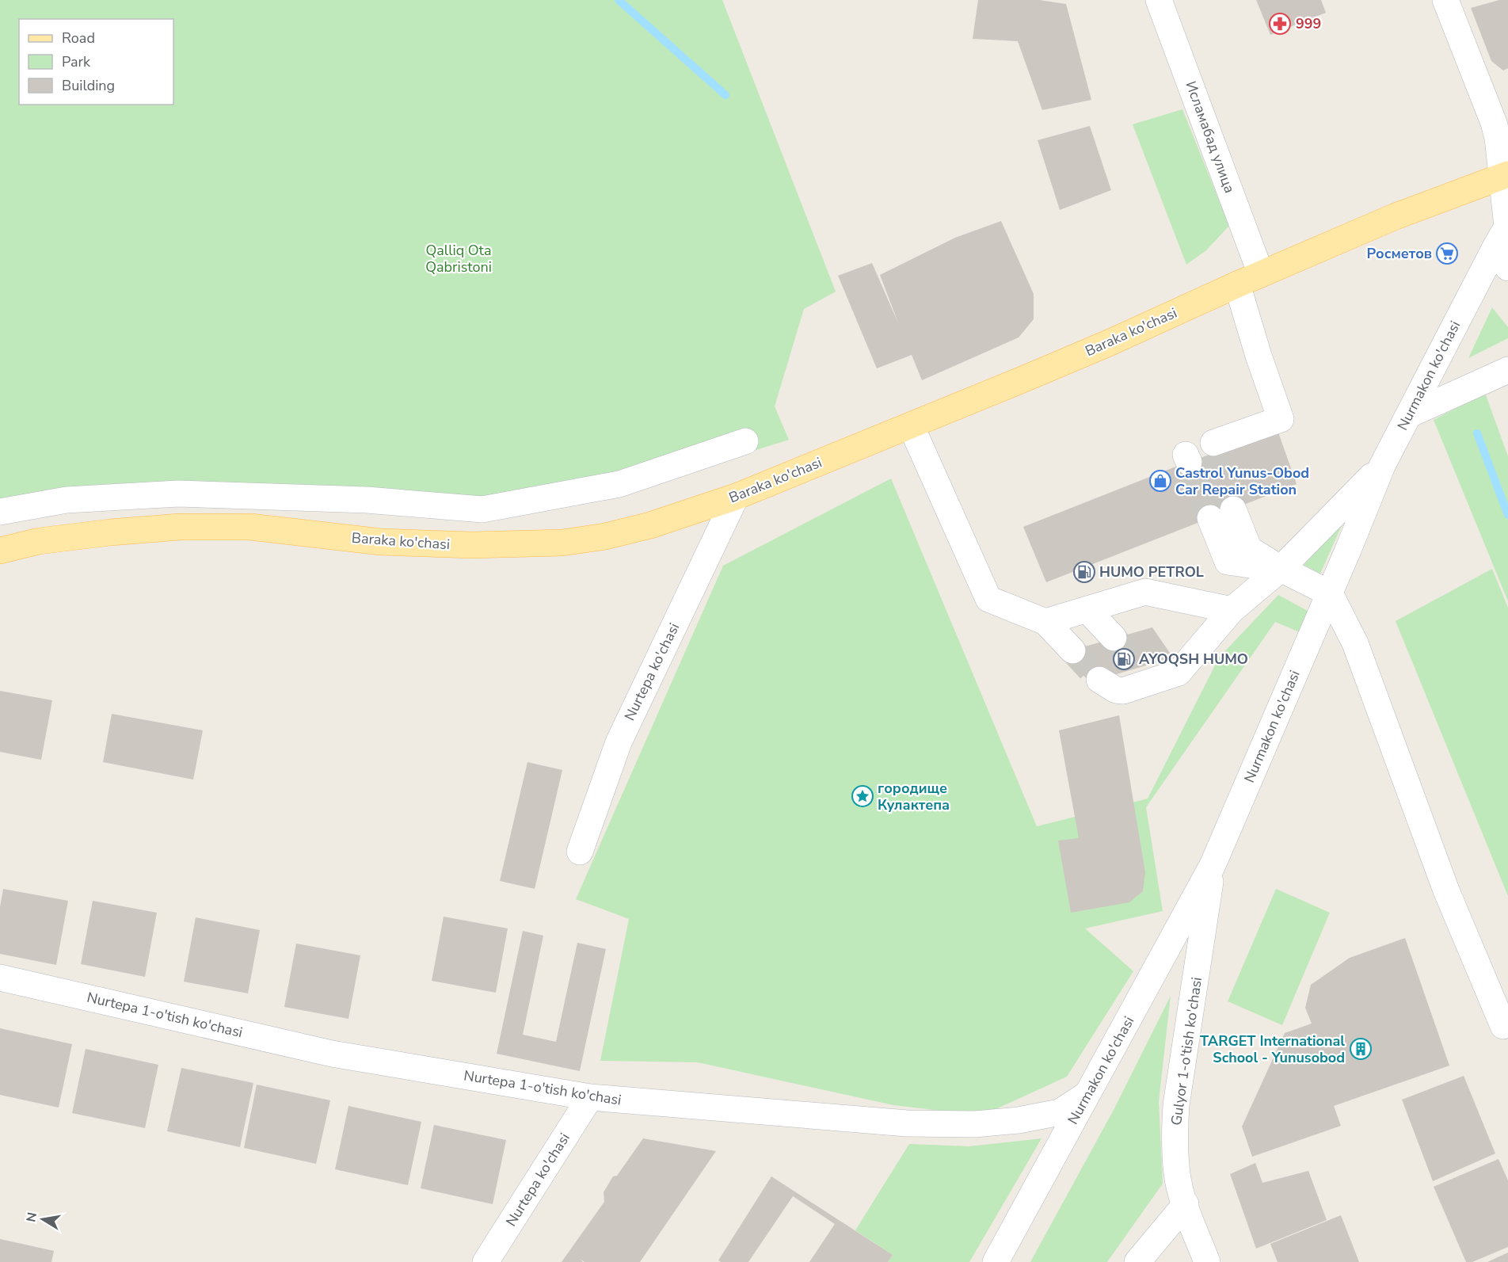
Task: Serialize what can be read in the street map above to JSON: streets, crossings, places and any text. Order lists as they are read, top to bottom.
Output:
{
  "streets": {
    "main road": ["Baraka ko'chasi"],
    "street": [
      "Исламабад улица",
      "Nurmakon ko'chasi",
      "Nurtepa ko'chasi",
      "Nurtepa 1-o'tish ko'chasi",
      "Gulyor 1-o'tish ko'chasi"
    ]
  },
  "crossings": [
    ["Исламабад улица", "Baraka ko'chasi"],
    ["Baraka ko'chasi", "Nurmakon ko'chasi"],
    ["Baraka ko'chasi", "Nurtepa ko'chasi"],
    ["Nurmakon ko'chasi", "Nurtepa 1-o'tish ko'chasi"],
    ["Nurmakon ko'chasi", "Gulyor 1-o'tish ko'chasi"],
    ["Nurtepa ko'chasi", "Nurtepa 1-o'tish ko'chasi"]
  ],
  "parks": ["Qalliq Ota Qabristoni"],
  "places": {
    "pharmacy": ["999"],
    "supermarket": ["Росметов"],
    "shop": ["Castrol Yunus-Obod Car Repair Station"],
    "fuel station": ["HUMO PETROL", "AYOQSH HUMO"],
    "place": ["городище Кулактепа"],
    "building": ["TARGET International School - Yunusobod"]
  },
  "legend": ["Road", "Park", "Building"],
  "north": "left"
}
